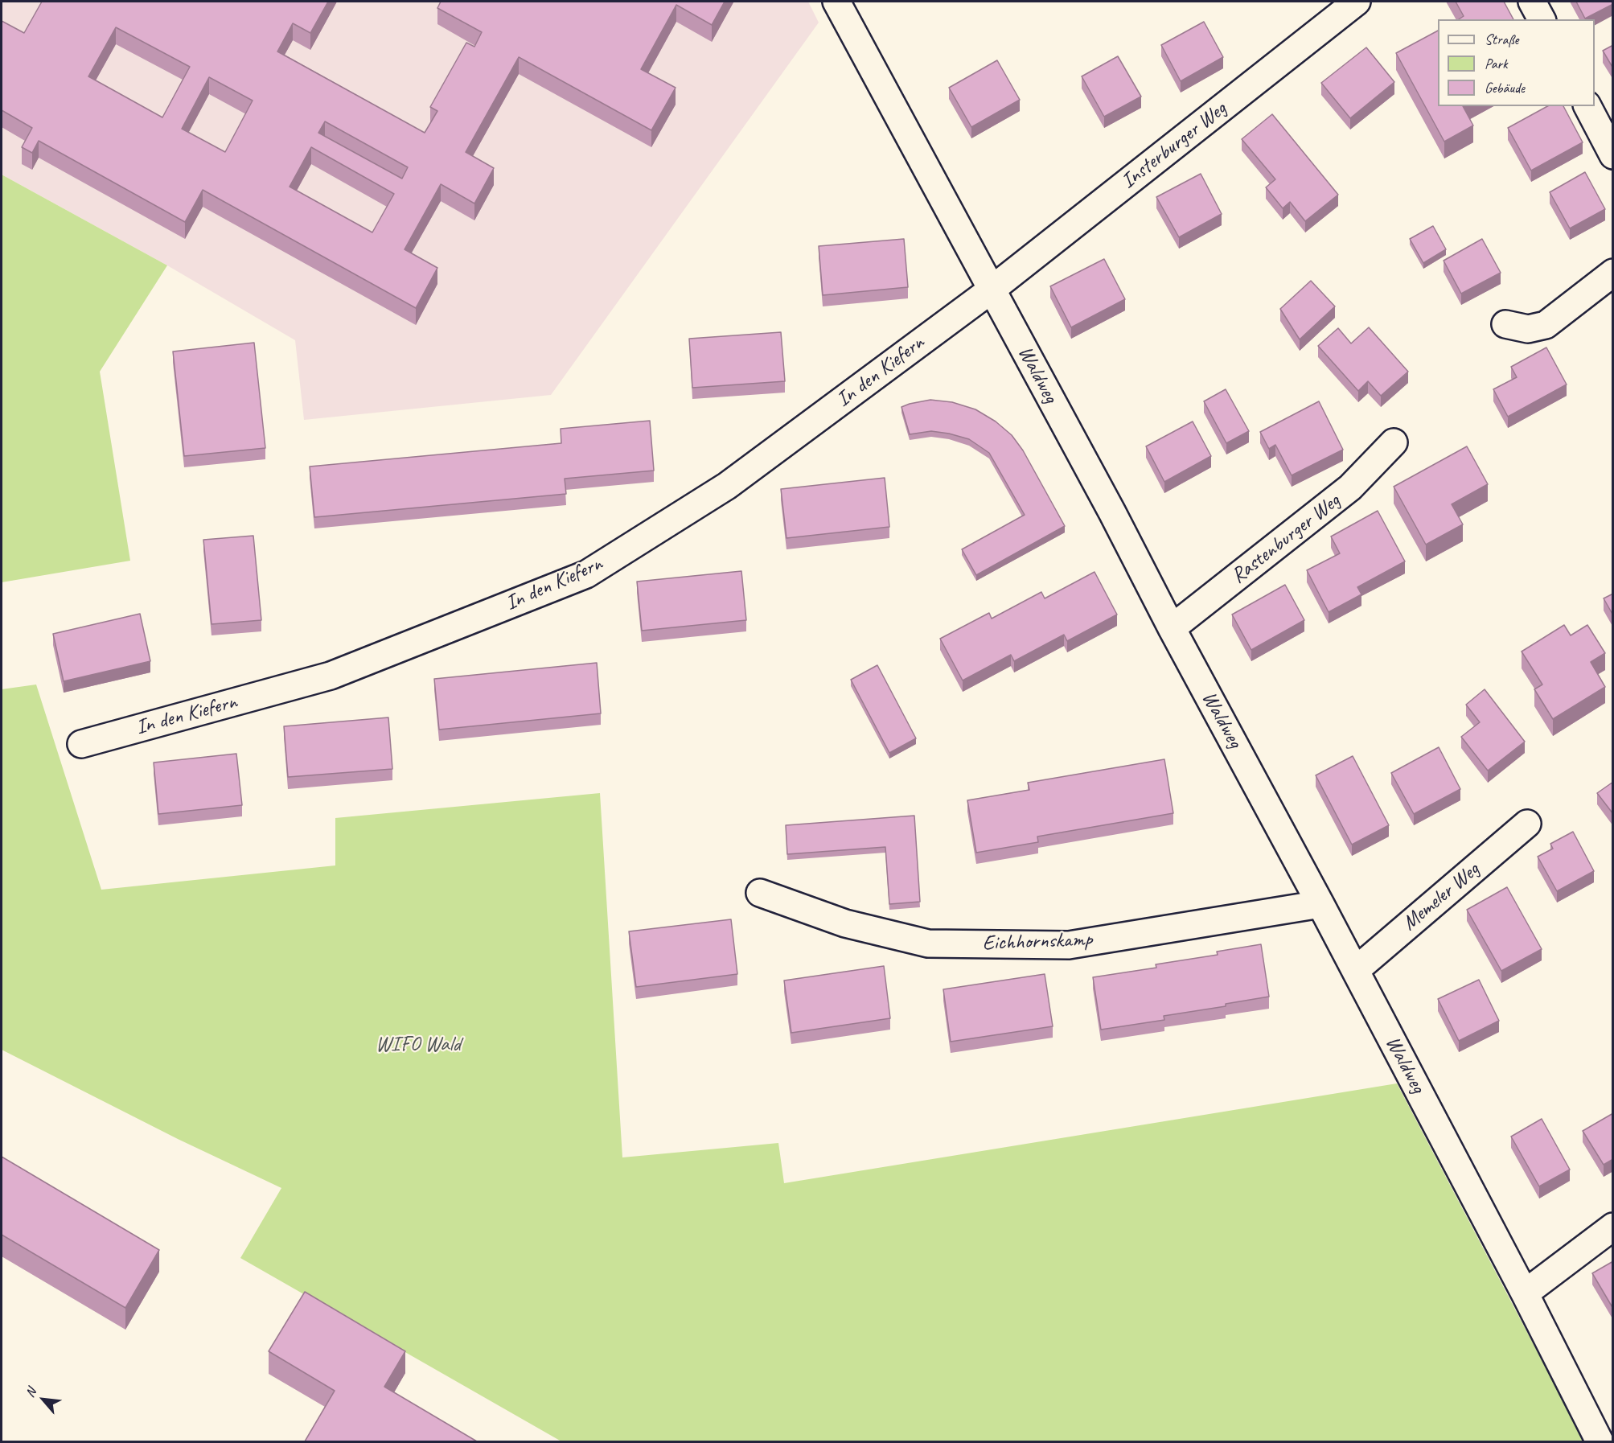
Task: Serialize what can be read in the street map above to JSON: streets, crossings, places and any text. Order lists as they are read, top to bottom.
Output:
{
  "streets": {
    "street": [
      "Insterburger Weg",
      "In den Kiefern",
      "Waldweg",
      "Rastenburger Weg",
      "Memeler Weg",
      "Eichhornskamp"
    ]
  },
  "crossings": [
    ["Insterburger Weg", "In den Kiefern"],
    ["Insterburger Weg", "Waldweg"],
    ["In den Kiefern", "Waldweg"],
    ["Waldweg", "Rastenburger Weg"],
    ["Waldweg", "Memeler Weg"],
    ["Waldweg", "Eichhornskamp"]
  ],
  "parks": ["WIFO Wald"],
  "legend": ["Straße", "Park", "Gebäude"],
  "north": "top left"
}
